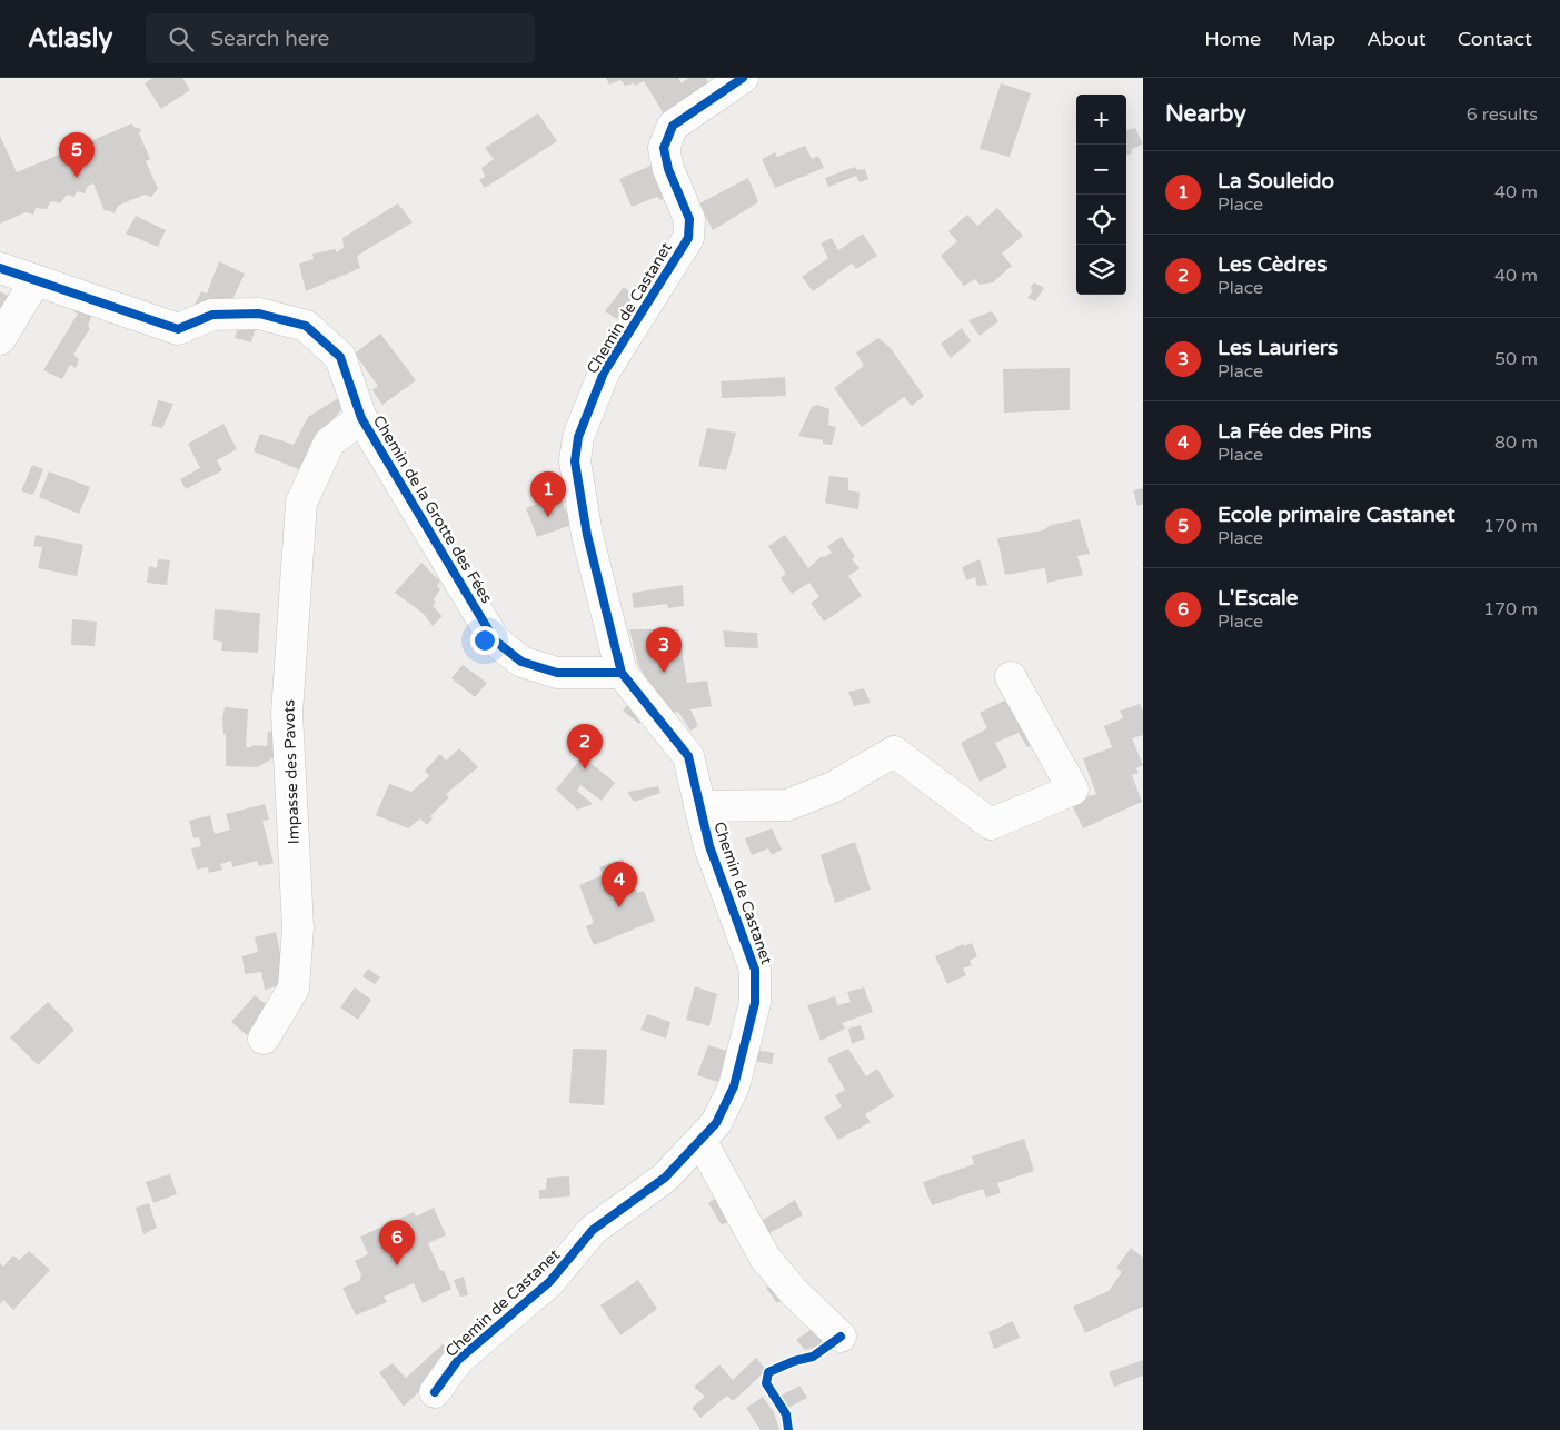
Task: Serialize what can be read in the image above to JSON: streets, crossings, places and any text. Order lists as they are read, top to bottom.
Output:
{
  "streets": {
    "street": ["Chemin de Castanet", "Chemin de la Grotte des Fées", "Impasse des Pavots"]
  },
  "crossings": [
    ["Chemin de Castanet", "Chemin de la Grotte des Fées"],
    ["Chemin de la Grotte des Fées", "Impasse des Pavots"]
  ],
  "page": {
    "header": "Atlasly",
    "search": "Search here",
    "nav": [
      "Home",
      "Map",
      "About",
      "Contact"
    ],
    "heading": ["Nearby", "6 results"],
    "map_buttons": ["+", "−"],
    "pins": [
      "5",
      "1",
      "3",
      "2",
      "4",
      "6"
    ],
    "list": [
      {
        "mark": "1",
        "name": "La Souleido",
        "note": "Place",
        "value": "40 m"
      },
      {
        "mark": "2",
        "name": "Les Cèdres",
        "note": "Place",
        "value": "40 m"
      },
      {
        "mark": "3",
        "name": "Les Lauriers",
        "note": "Place",
        "value": "50 m"
      },
      {
        "mark": "4",
        "name": "La Fée des Pins",
        "note": "Place",
        "value": "80 m"
      },
      {
        "mark": "5",
        "name": "Ecole primaire Castanet",
        "note": "Place",
        "value": "170 m"
      },
      {
        "mark": "6",
        "name": "L'Escale",
        "note": "Place",
        "value": "170 m"
      }
    ]
  }
}
